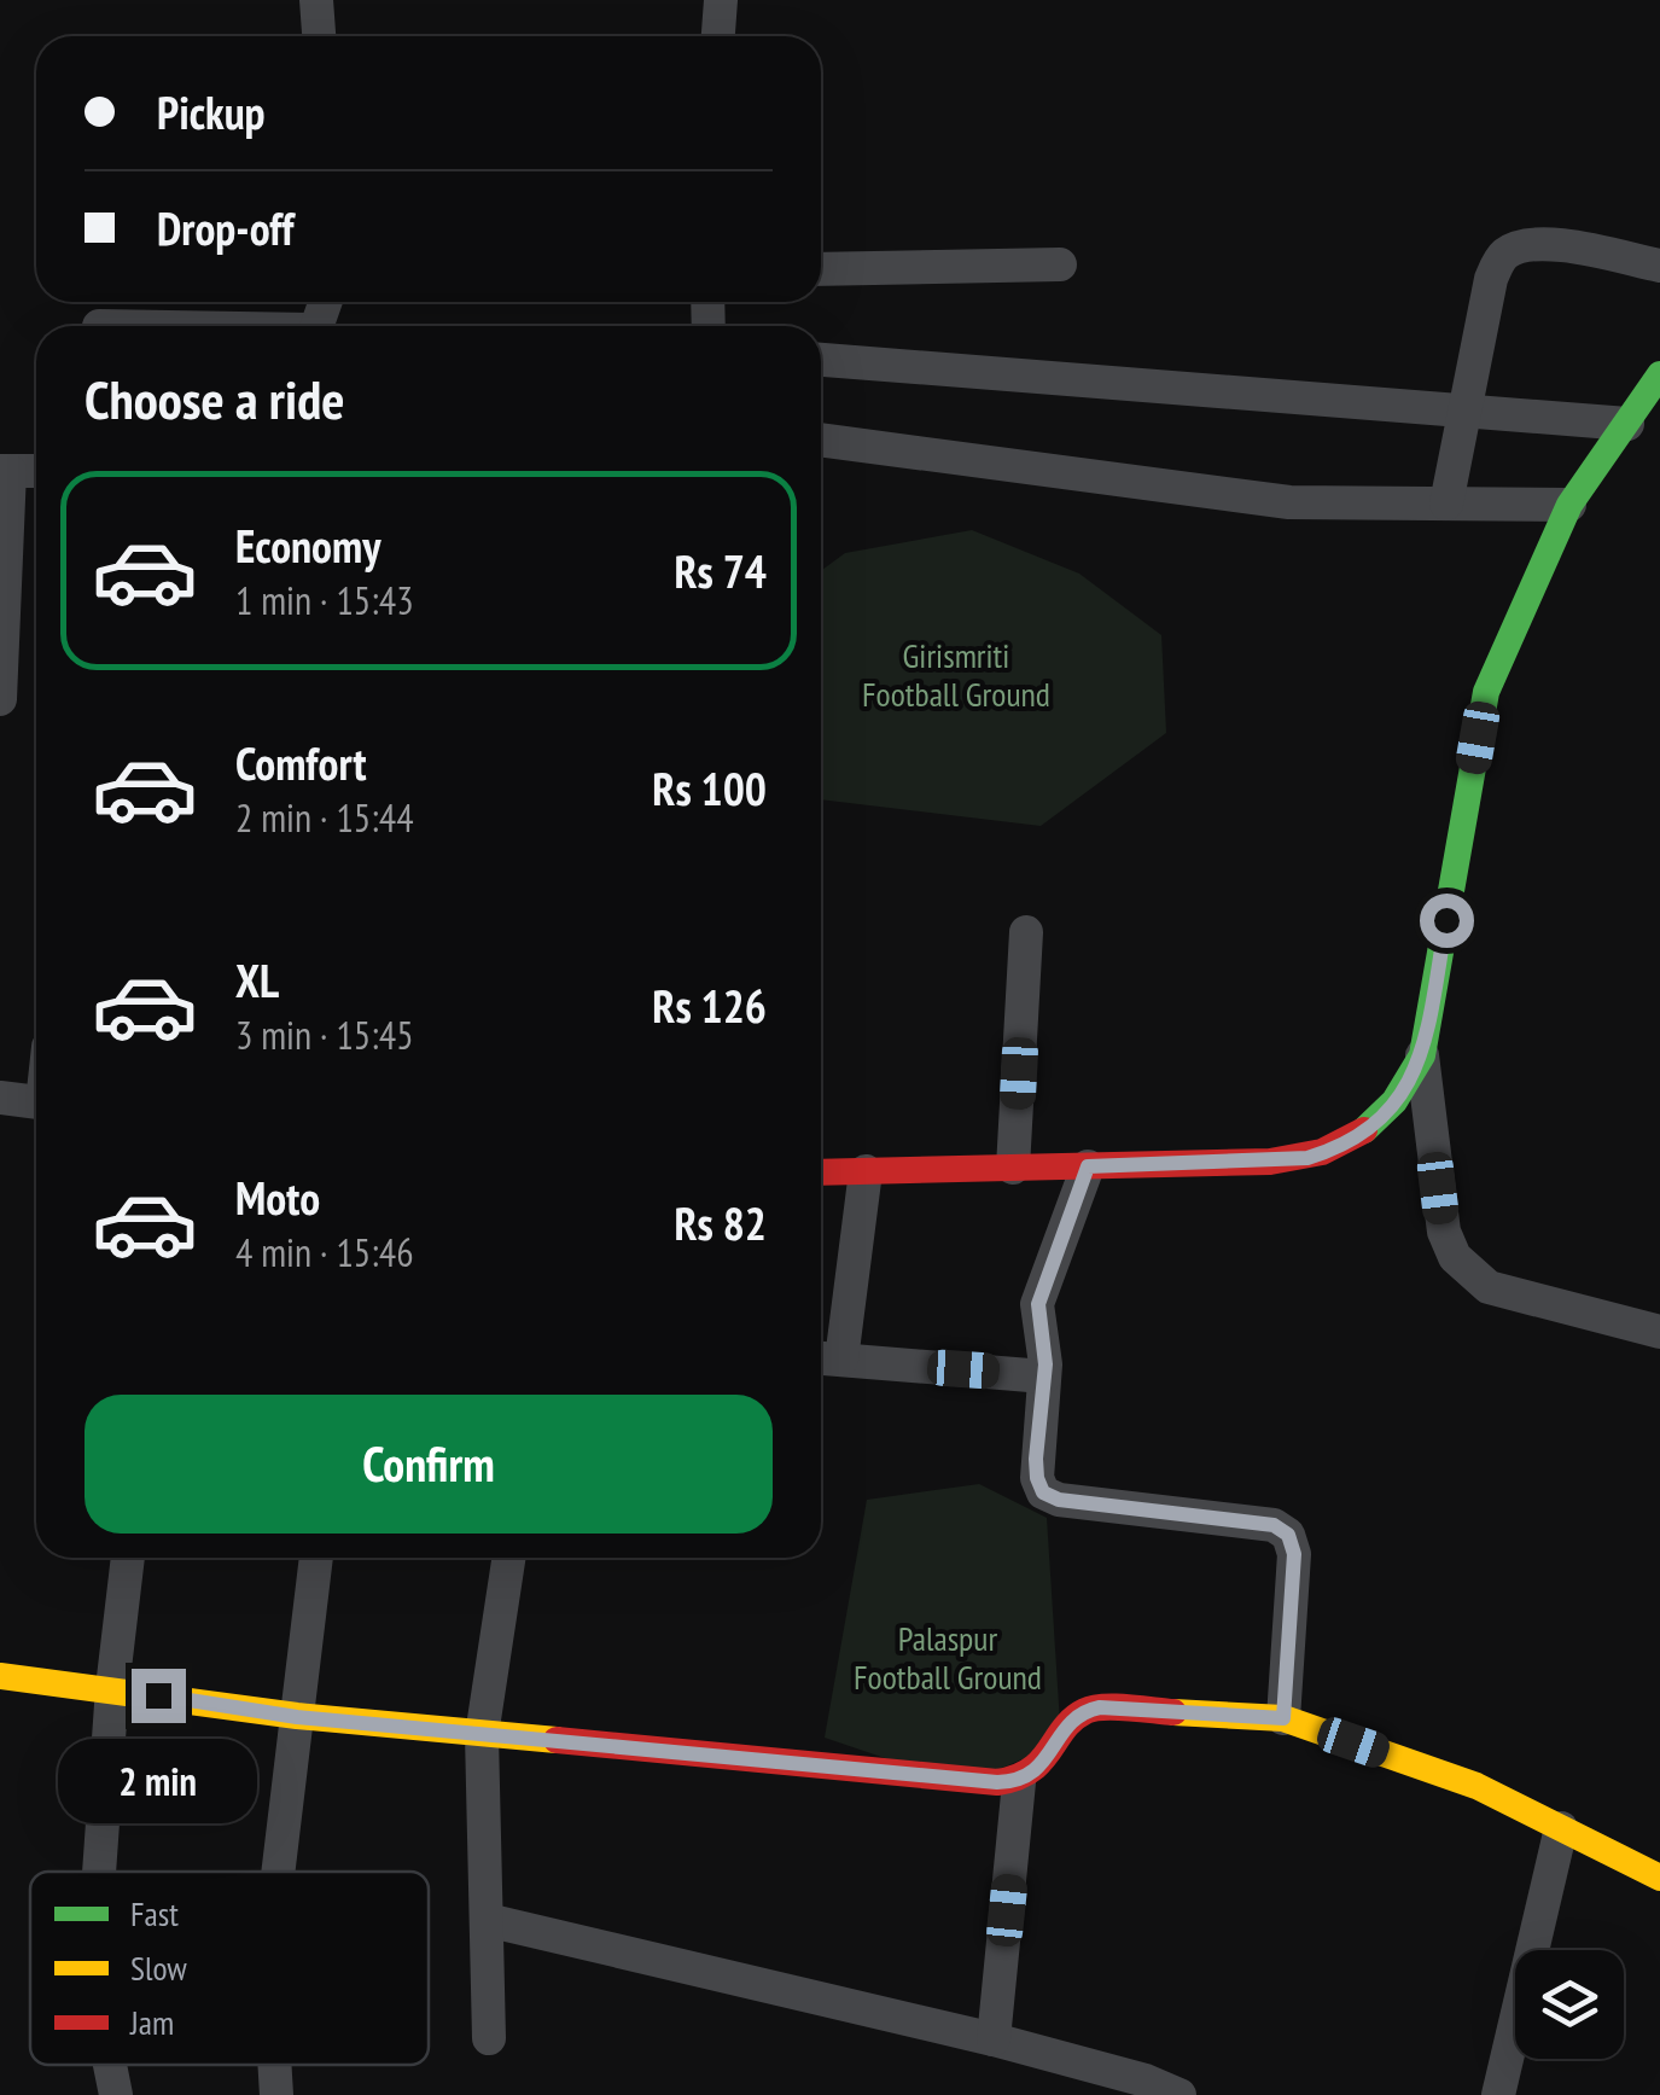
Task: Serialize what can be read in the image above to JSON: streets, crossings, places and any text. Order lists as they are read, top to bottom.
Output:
{
  "parks": ["Girismriti Football Ground", "Palaspur Football Ground"],
  "legend": ["Fast", "Slow", "Jam"],
  "page": {
    "banner": ["Pickup", "Drop-off"],
    "heading": "Choose a ride",
    "list": [
      {
        "name": "Economy",
        "note": "1 min · 15:43",
        "value": "Rs 74"
      },
      {
        "name": "Comfort",
        "note": "2 min · 15:44",
        "value": "Rs 100"
      },
      {
        "name": "XL",
        "note": "3 min · 15:45",
        "value": "Rs 126"
      },
      {
        "name": "Moto",
        "note": "4 min · 15:46",
        "value": "Rs 82"
      }
    ],
    "buttons": "Confirm",
    "bubble": "2 min"
  }
}
